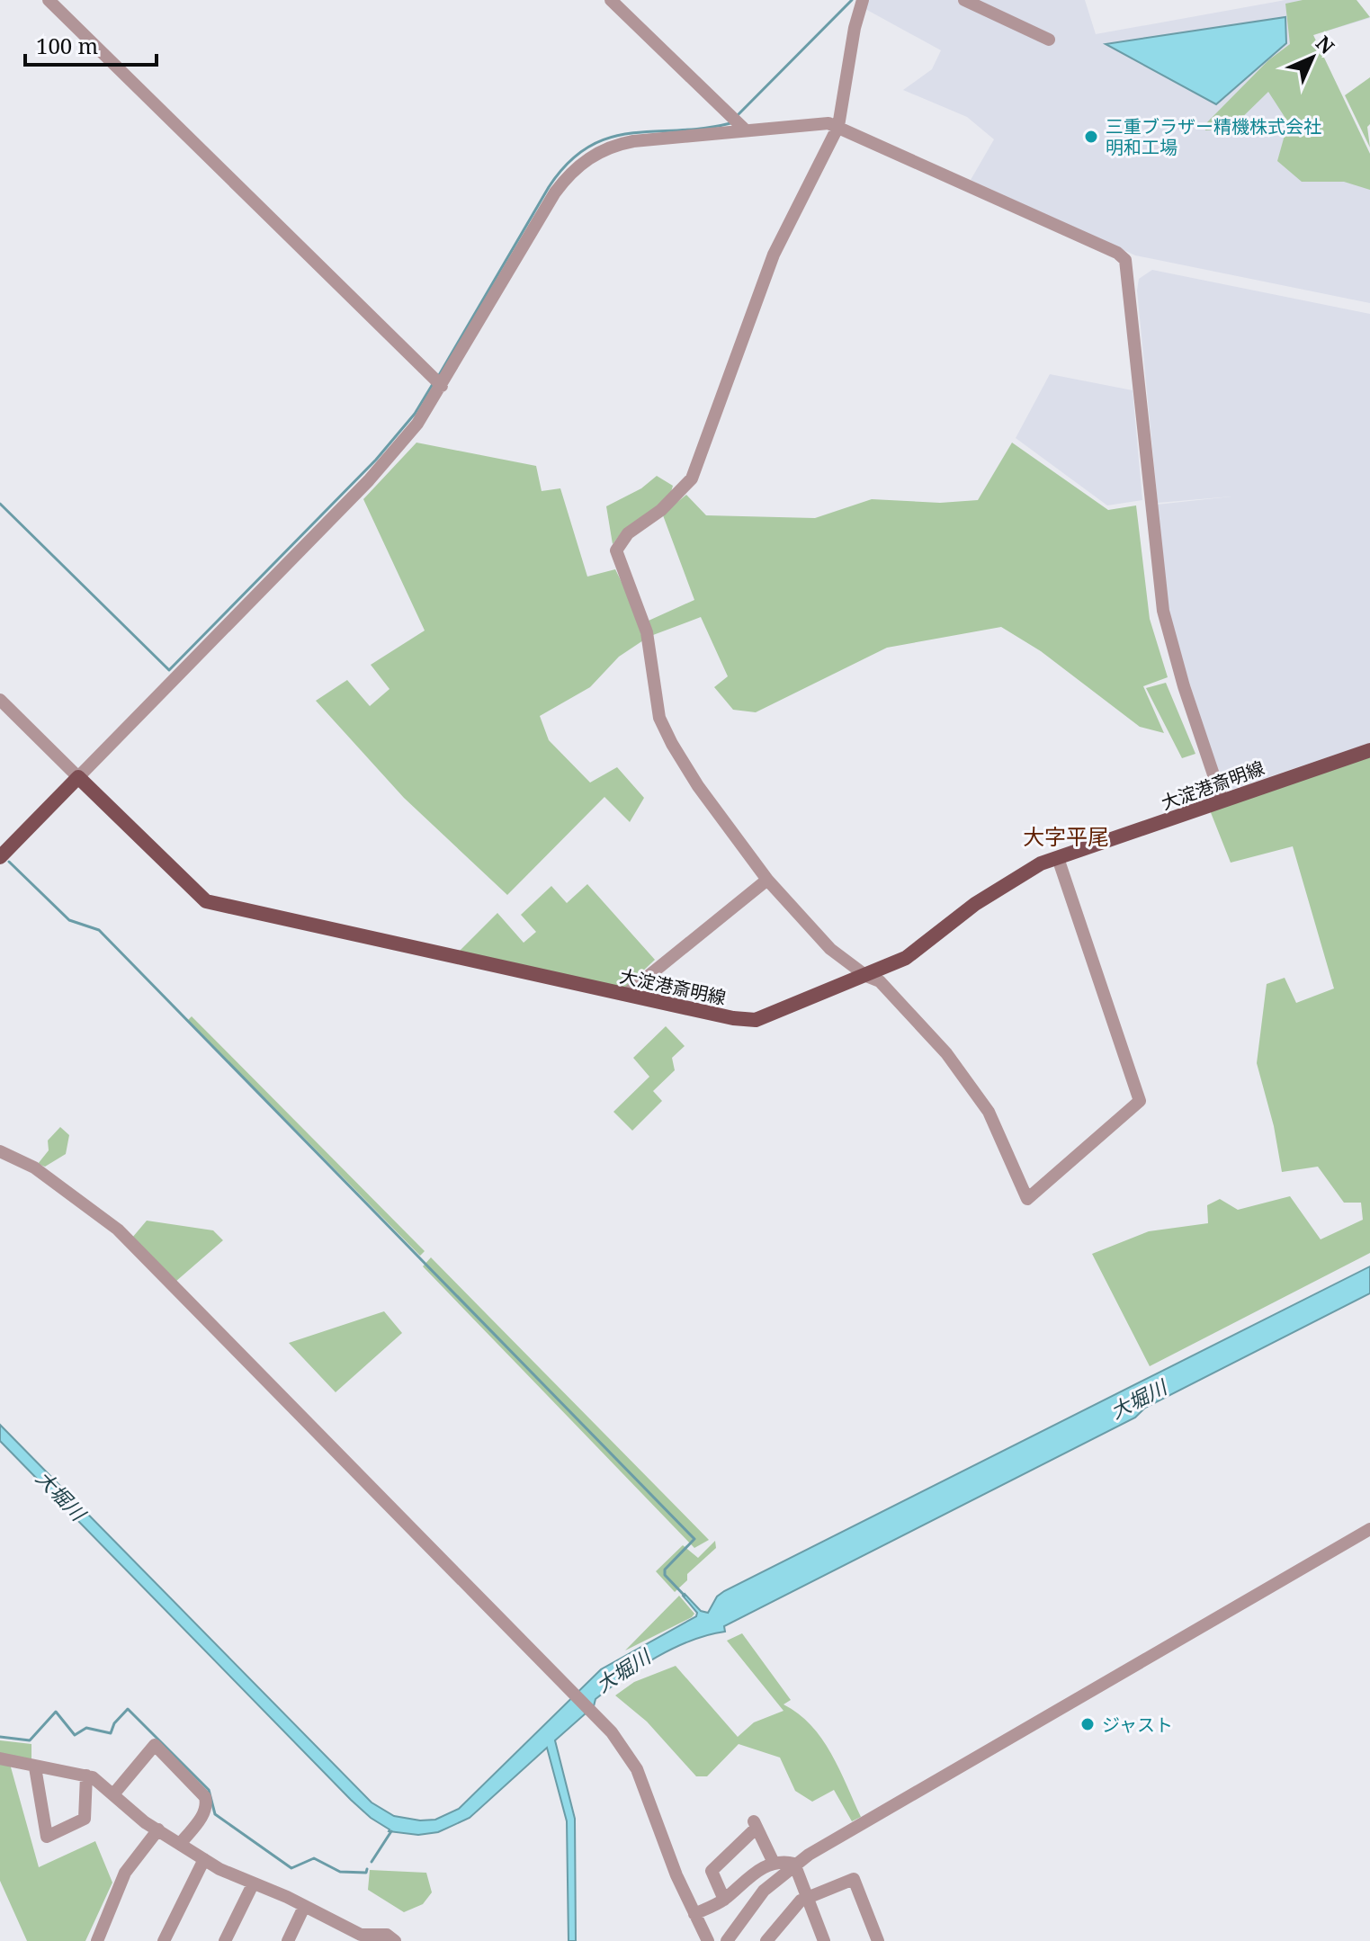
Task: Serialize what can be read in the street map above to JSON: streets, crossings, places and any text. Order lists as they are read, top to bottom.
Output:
{
  "streets": {
    "main road": ["大淀港斎明線"]
  },
  "districts": ["大字平尾"],
  "water": ["大堀川"],
  "places": ["三重ブラザー精機株式会社 明和工場", "ジャスト"],
  "scale_bar": "100 m",
  "north": "top right"
}
